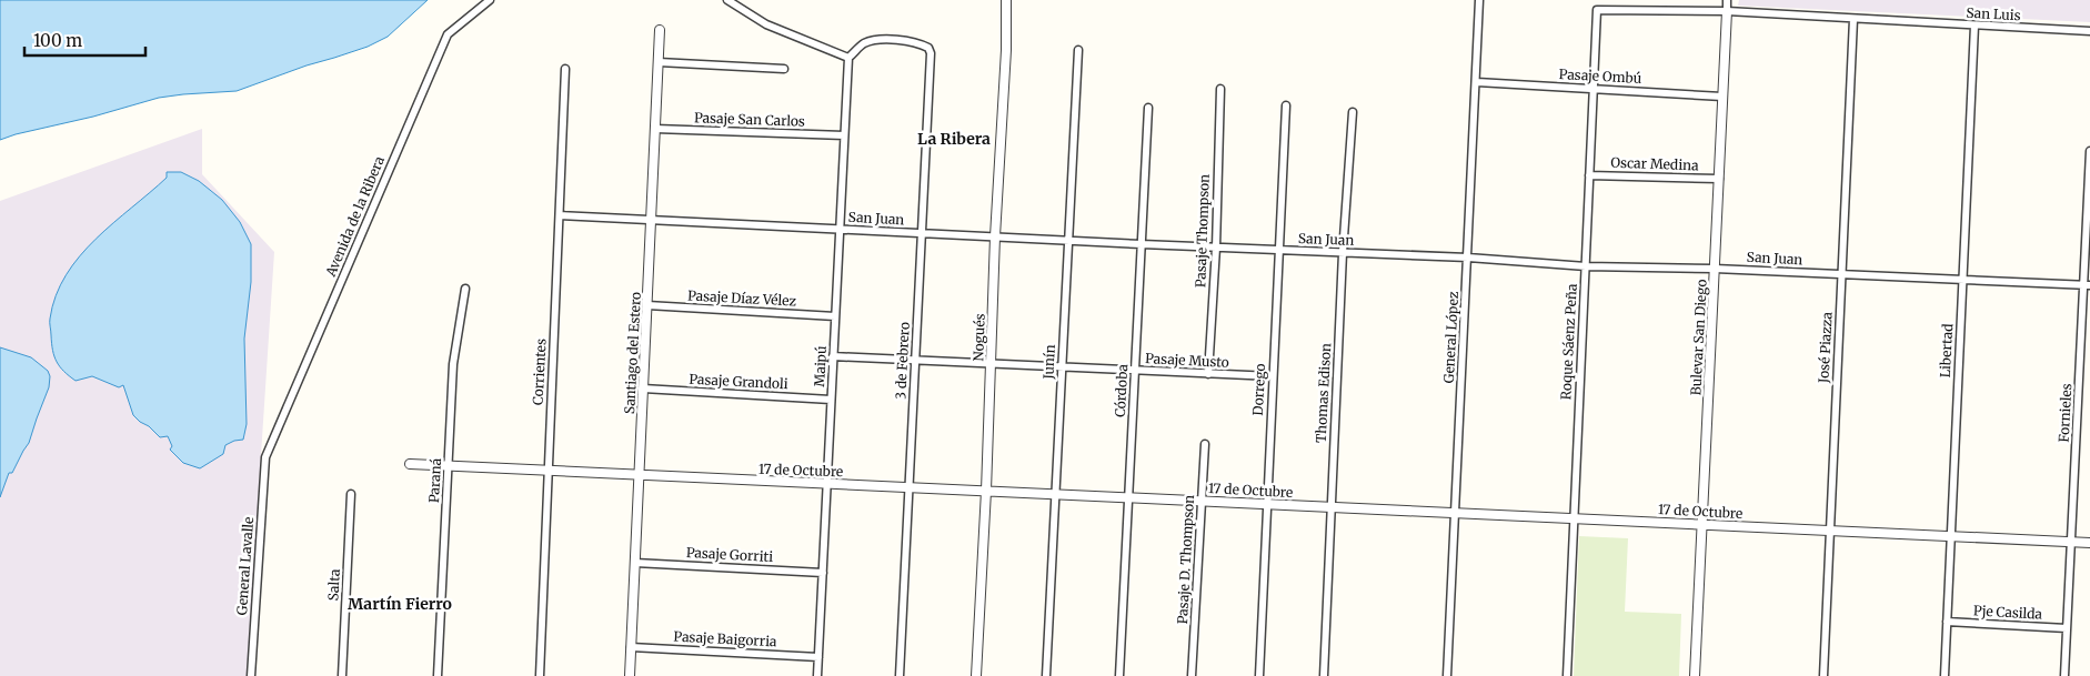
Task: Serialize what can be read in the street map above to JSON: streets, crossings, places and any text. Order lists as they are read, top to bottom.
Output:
{
  "streets": {
    "street": [
      "San Luis",
      "Pasaje Ombú",
      "Pasaje San Carlos",
      "Oscar Medina",
      "Avenida de la Ribera",
      "San Juan",
      "Pasaje Thompson",
      "Pasaje Díaz Vélez",
      "Nogués",
      "General López",
      "Bulevar San Diego",
      "Roque Sáenz Peña",
      "José Piazza",
      "Libertad",
      "Santiago del Estero",
      "3 de Febrero",
      "Pasaje Musto",
      "Junín",
      "Maipú",
      "Corrientes",
      "Pasaje Grandoli",
      "Dorrego",
      "Córdoba",
      "Thomas Edison",
      "Fornieles",
      "17 de Octubre",
      "Paraná",
      "Pasaje Gorriti",
      "Pasaje D. Thompson",
      "General Lavalle",
      "Salta",
      "Pje Casilda",
      "Pasaje Baigorria"
    ]
  },
  "crossings": [
    ["San Luis", "Bulevar San Diego"],
    ["San Luis", "Roque Sáenz Peña"],
    ["San Luis", "José Piazza"],
    ["San Luis", "Libertad"],
    ["Pasaje Ombú", "General López"],
    ["Pasaje Ombú", "Bulevar San Diego"],
    ["Pasaje Ombú", "Roque Sáenz Peña"],
    ["Pasaje San Carlos", "Santiago del Estero"],
    ["Pasaje San Carlos", "Maipú"],
    ["Oscar Medina", "Bulevar San Diego"],
    ["Oscar Medina", "Roque Sáenz Peña"],
    ["Avenida de la Ribera", "General Lavalle"],
    ["San Juan", "Pasaje Thompson"],
    ["San Juan", "Nogués"],
    ["San Juan", "General López"],
    ["San Juan", "Bulevar San Diego"],
    ["San Juan", "Roque Sáenz Peña"],
    ["San Juan", "José Piazza"],
    ["San Juan", "Libertad"],
    ["San Juan", "Santiago del Estero"],
    ["San Juan", "3 de Febrero"],
    ["San Juan", "Junín"],
    ["San Juan", "Maipú"],
    ["San Juan", "Corrientes"],
    ["San Juan", "Dorrego"],
    ["San Juan", "Córdoba"],
    ["San Juan", "Thomas Edison"],
    ["San Juan", "Fornieles"],
    ["Pasaje Thompson", "Pasaje Musto"],
    ["Pasaje Díaz Vélez", "Santiago del Estero"],
    ["Pasaje Díaz Vélez", "Maipú"],
    ["Nogués", "Pasaje Musto"],
    ["Nogués", "17 de Octubre"],
    ["General López", "17 de Octubre"],
    ["Bulevar San Diego", "17 de Octubre"],
    ["Roque Sáenz Peña", "17 de Octubre"],
    ["José Piazza", "17 de Octubre"],
    ["Libertad", "17 de Octubre"],
    ["Libertad", "Pje Casilda"],
    ["Santiago del Estero", "Pasaje Grandoli"],
    ["Santiago del Estero", "17 de Octubre"],
    ["Santiago del Estero", "Pasaje Gorriti"],
    ["Santiago del Estero", "Pasaje Baigorria"],
    ["3 de Febrero", "Pasaje Musto"],
    ["3 de Febrero", "Maipú"],
    ["3 de Febrero", "17 de Octubre"],
    ["Pasaje Musto", "Junín"],
    ["Pasaje Musto", "Maipú"],
    ["Pasaje Musto", "Dorrego"],
    ["Pasaje Musto", "Córdoba"],
    ["Junín", "17 de Octubre"],
    ["Maipú", "Pasaje Grandoli"],
    ["Maipú", "17 de Octubre"],
    ["Maipú", "Pasaje Gorriti"],
    ["Maipú", "Pasaje Baigorria"],
    ["Corrientes", "17 de Octubre"],
    ["Dorrego", "17 de Octubre"],
    ["Córdoba", "17 de Octubre"],
    ["Thomas Edison", "17 de Octubre"],
    ["Fornieles", "17 de Octubre"],
    ["Fornieles", "Pje Casilda"],
    ["17 de Octubre", "Paraná"],
    ["17 de Octubre", "Pasaje D. Thompson"]
  ],
  "districts": ["La Ribera", "Martín Fierro"],
  "scale_bar": "100 m"
}
